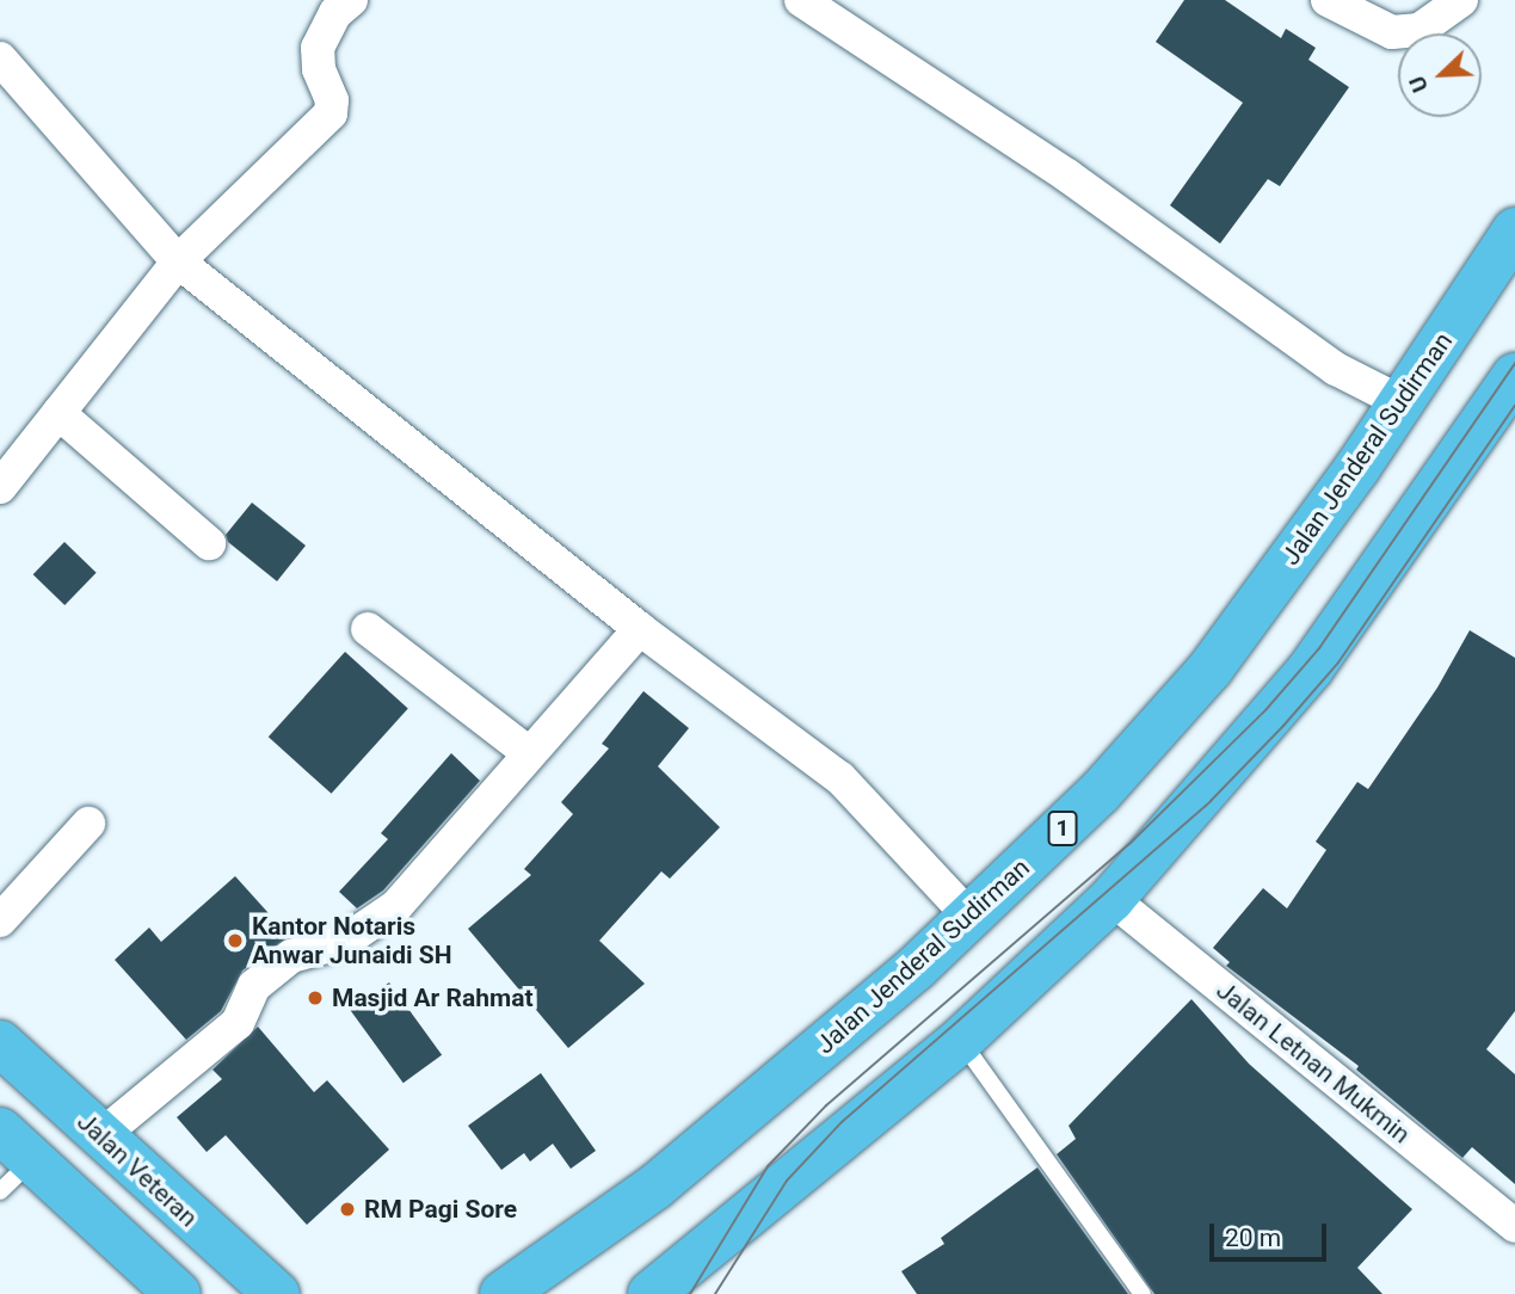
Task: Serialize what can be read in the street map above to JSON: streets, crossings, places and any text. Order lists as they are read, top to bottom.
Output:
{
  "streets": {
    "highway": ["Jalan Jenderal Sudirman", "1", "Jalan Veteran"],
    "street": ["Jalan Letnan Mukmin"]
  },
  "places": ["Kantor Notaris Anwar Junaidi SH", "Masjid Ar Rahmat", "RM Pagi Sore"],
  "scale_bar": "20 m",
  "north": "bottom left"
}
